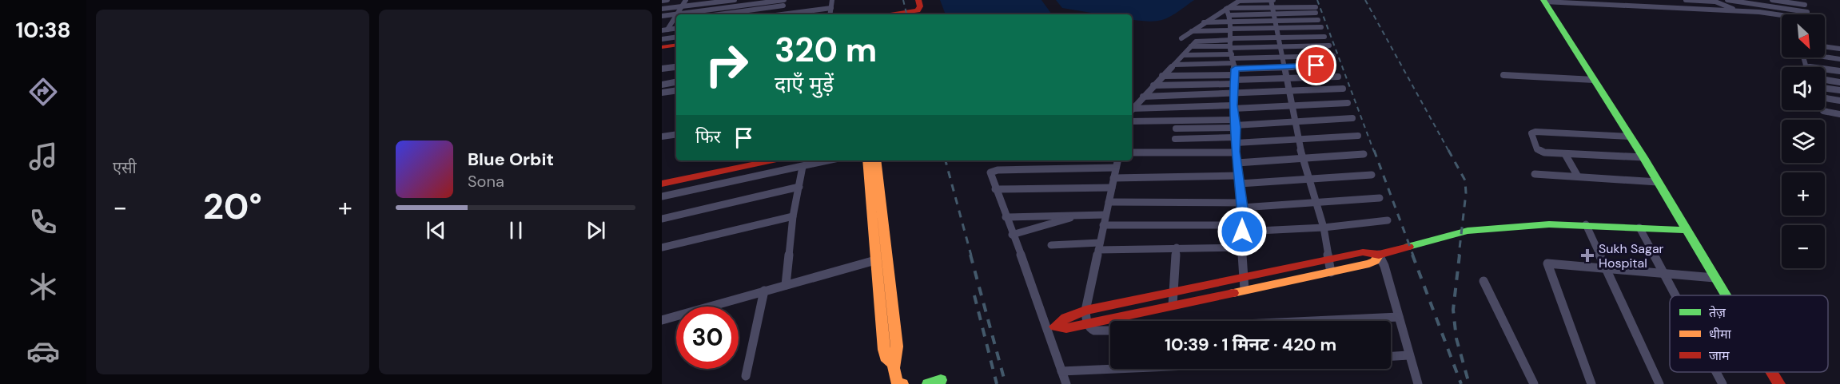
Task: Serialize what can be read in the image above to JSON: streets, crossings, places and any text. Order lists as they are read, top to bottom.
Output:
{
  "places": {
    "health": ["Sukh Sagar Hospital"]
  },
  "legend": ["तेज़", "धीमा", "जाम"],
  "north": "bottom right",
  "page": {
    "tabs": "10:38",
    "tile": "एसी",
    "map_buttons": ["+", "−"],
    "turn": ["320 m", "दाएँ मुड़ें"],
    "then": "फिर",
    "song": ["Blue Orbit", "Sona"],
    "heat": ["−", "20°", "+"],
    "limit": "30",
    "trip": "10:39 · 1 मिनट · 420 m"
  }
}
